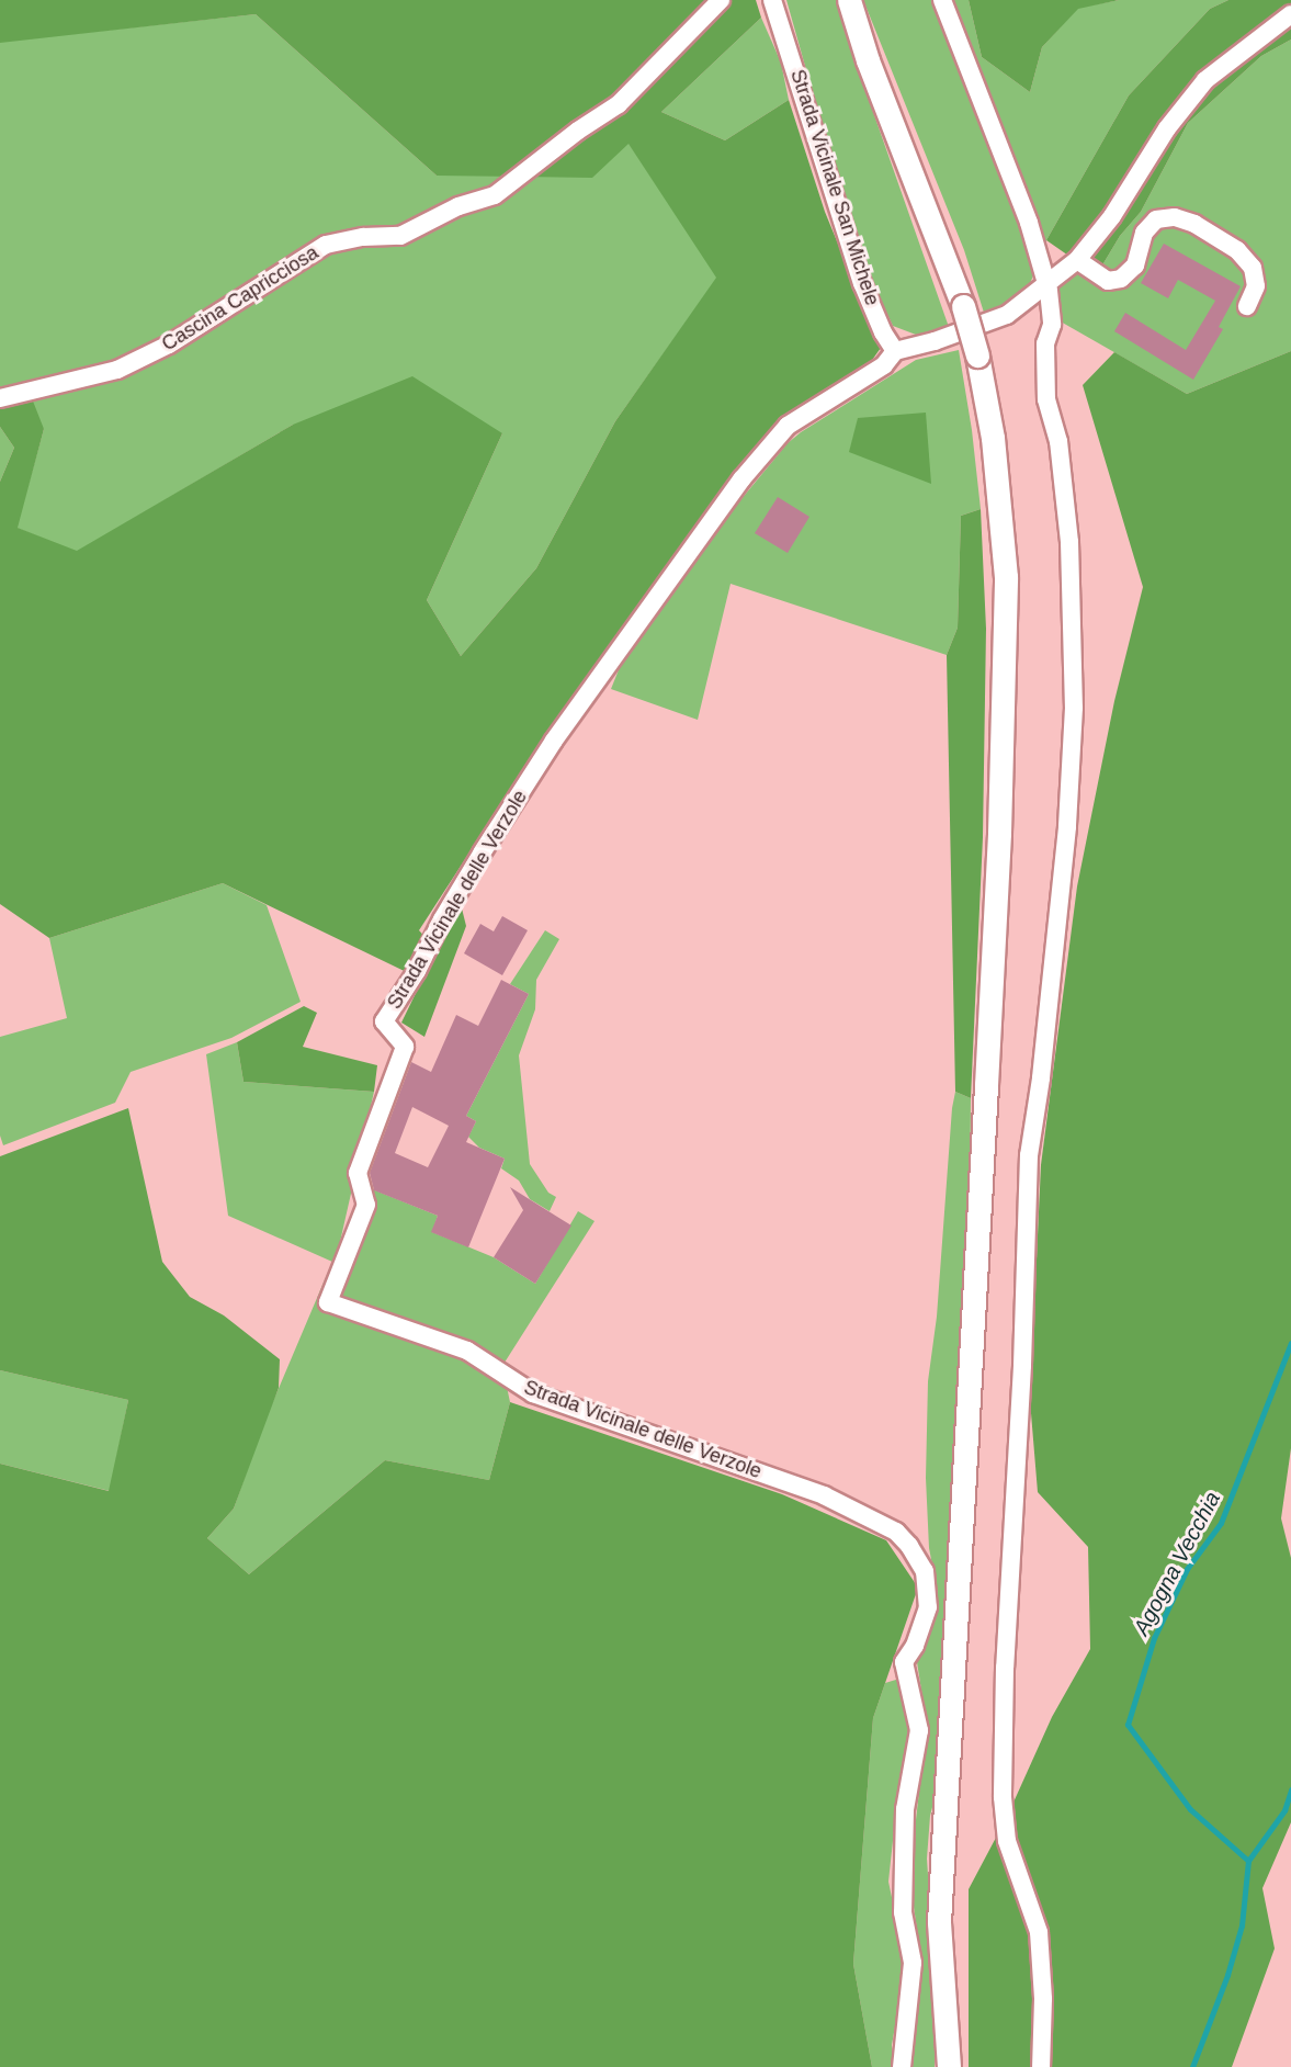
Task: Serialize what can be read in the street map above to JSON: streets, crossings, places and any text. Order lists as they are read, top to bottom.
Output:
{
  "streets": {
    "street": ["Strada Vicinale San Michele", "Cascina Capricciosa", "Strada Vicinale delle Verzole"]
  },
  "crossings": [
    ["Strada Vicinale San Michele", "Strada Vicinale delle Verzole"]
  ],
  "water": ["Agogna Vecchia"]
}
